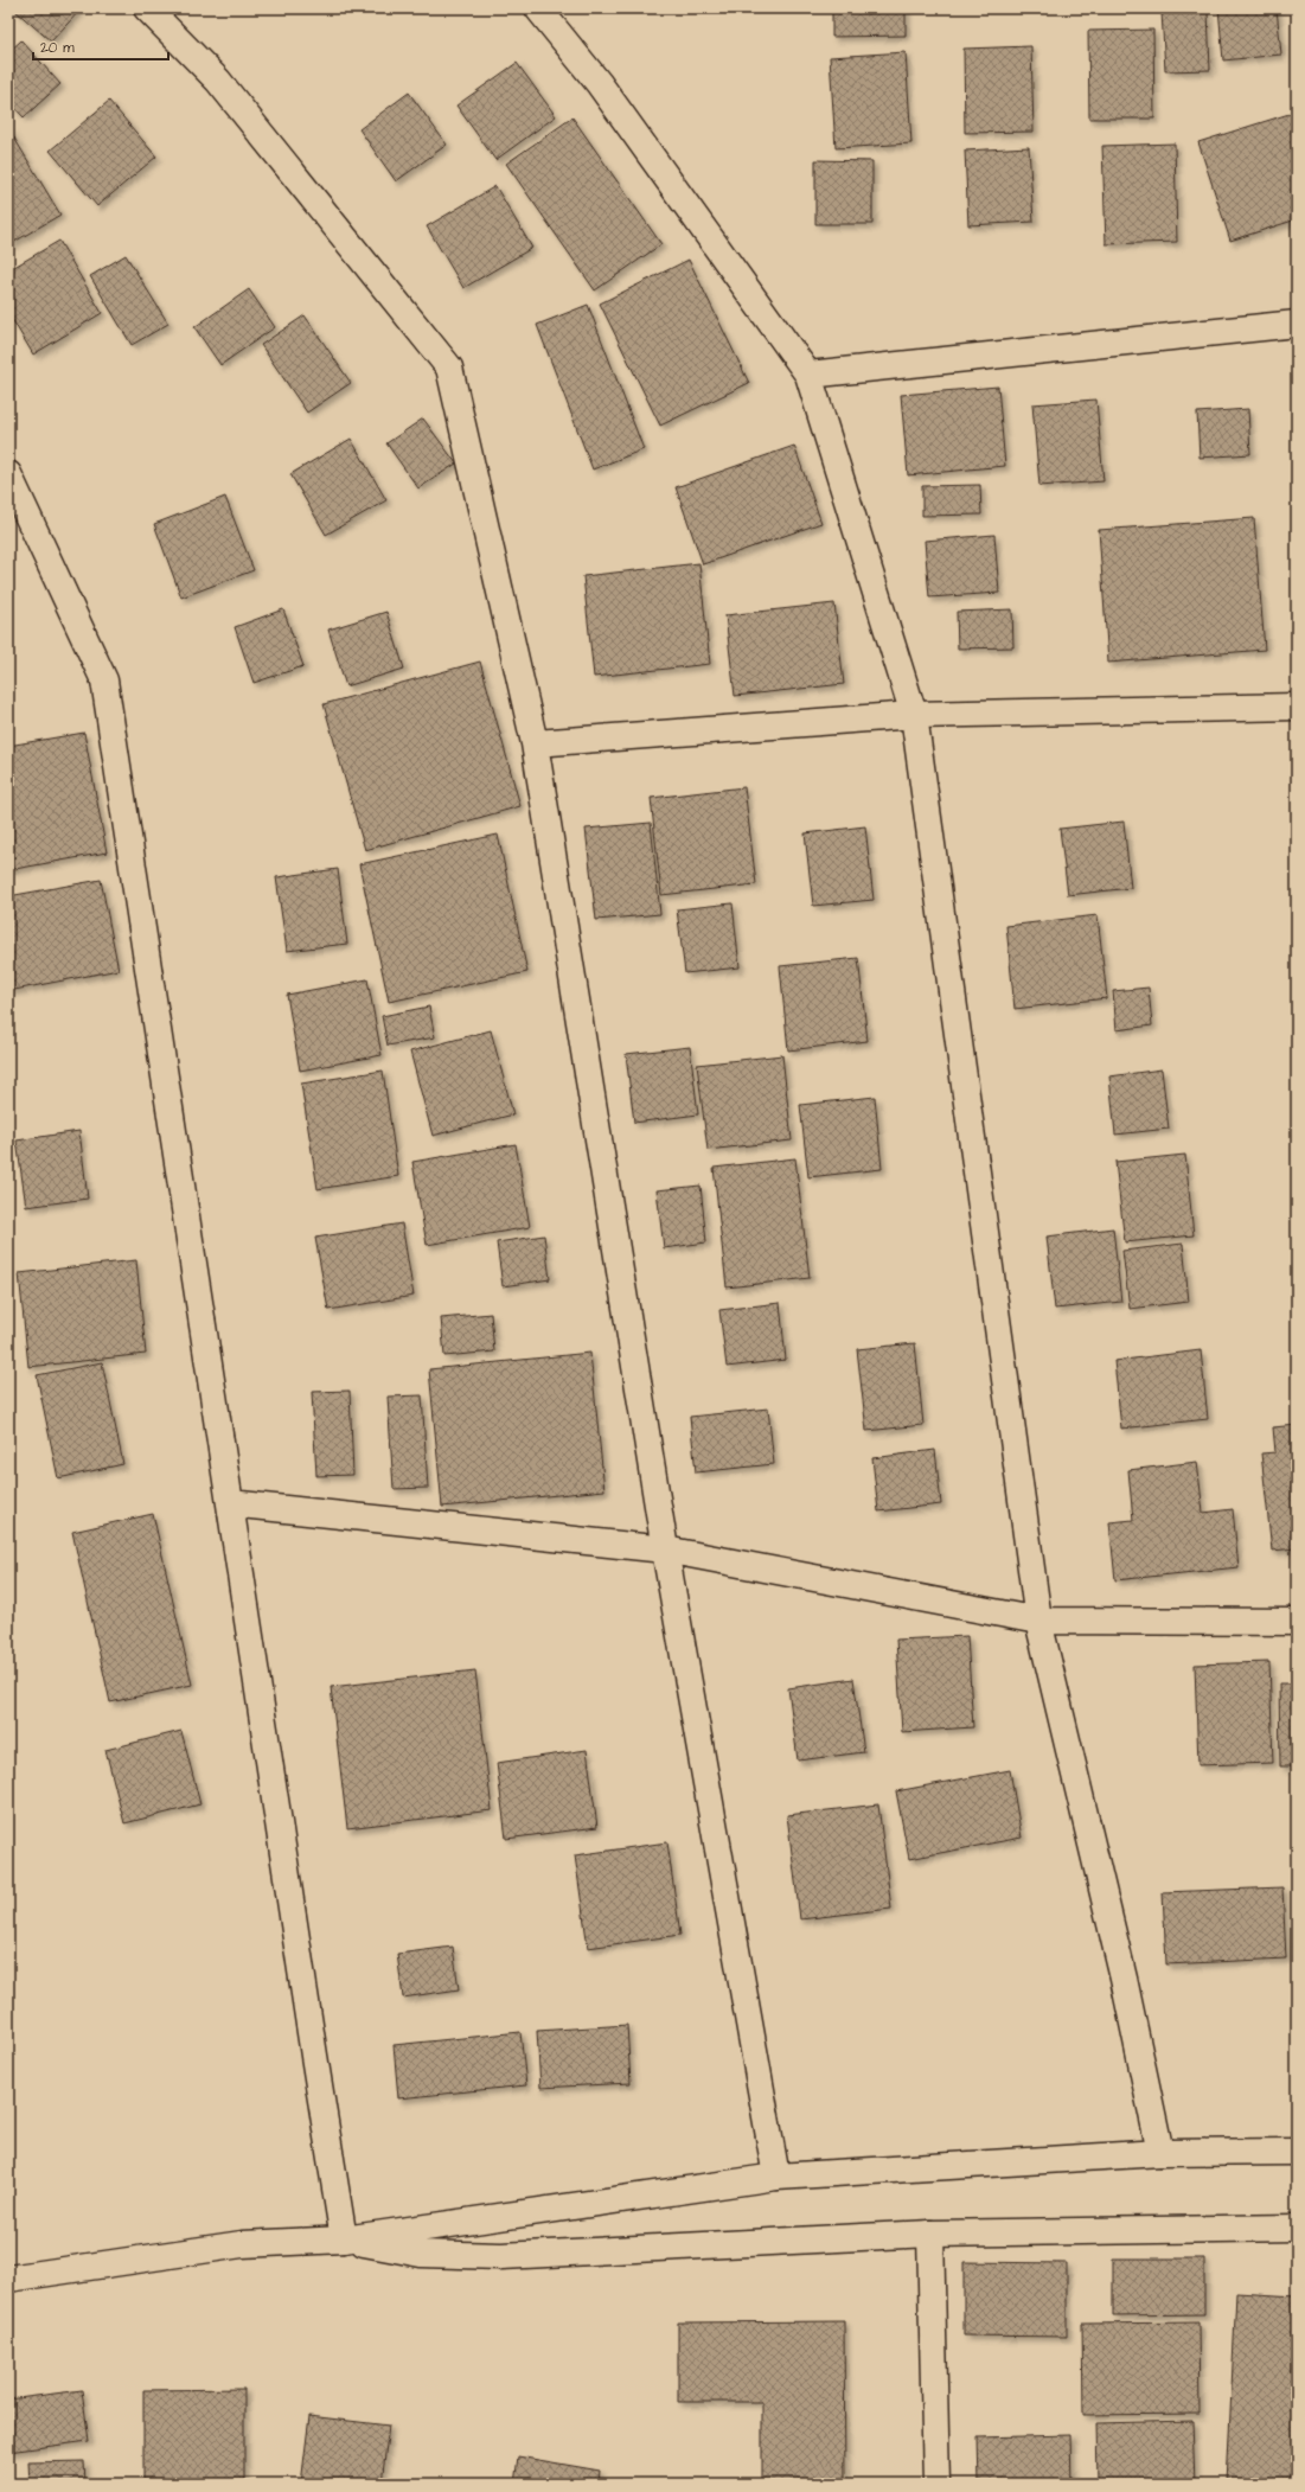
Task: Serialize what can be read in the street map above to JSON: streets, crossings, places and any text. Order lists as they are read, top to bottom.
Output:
{
  "scale_bar": "20 m"
}
